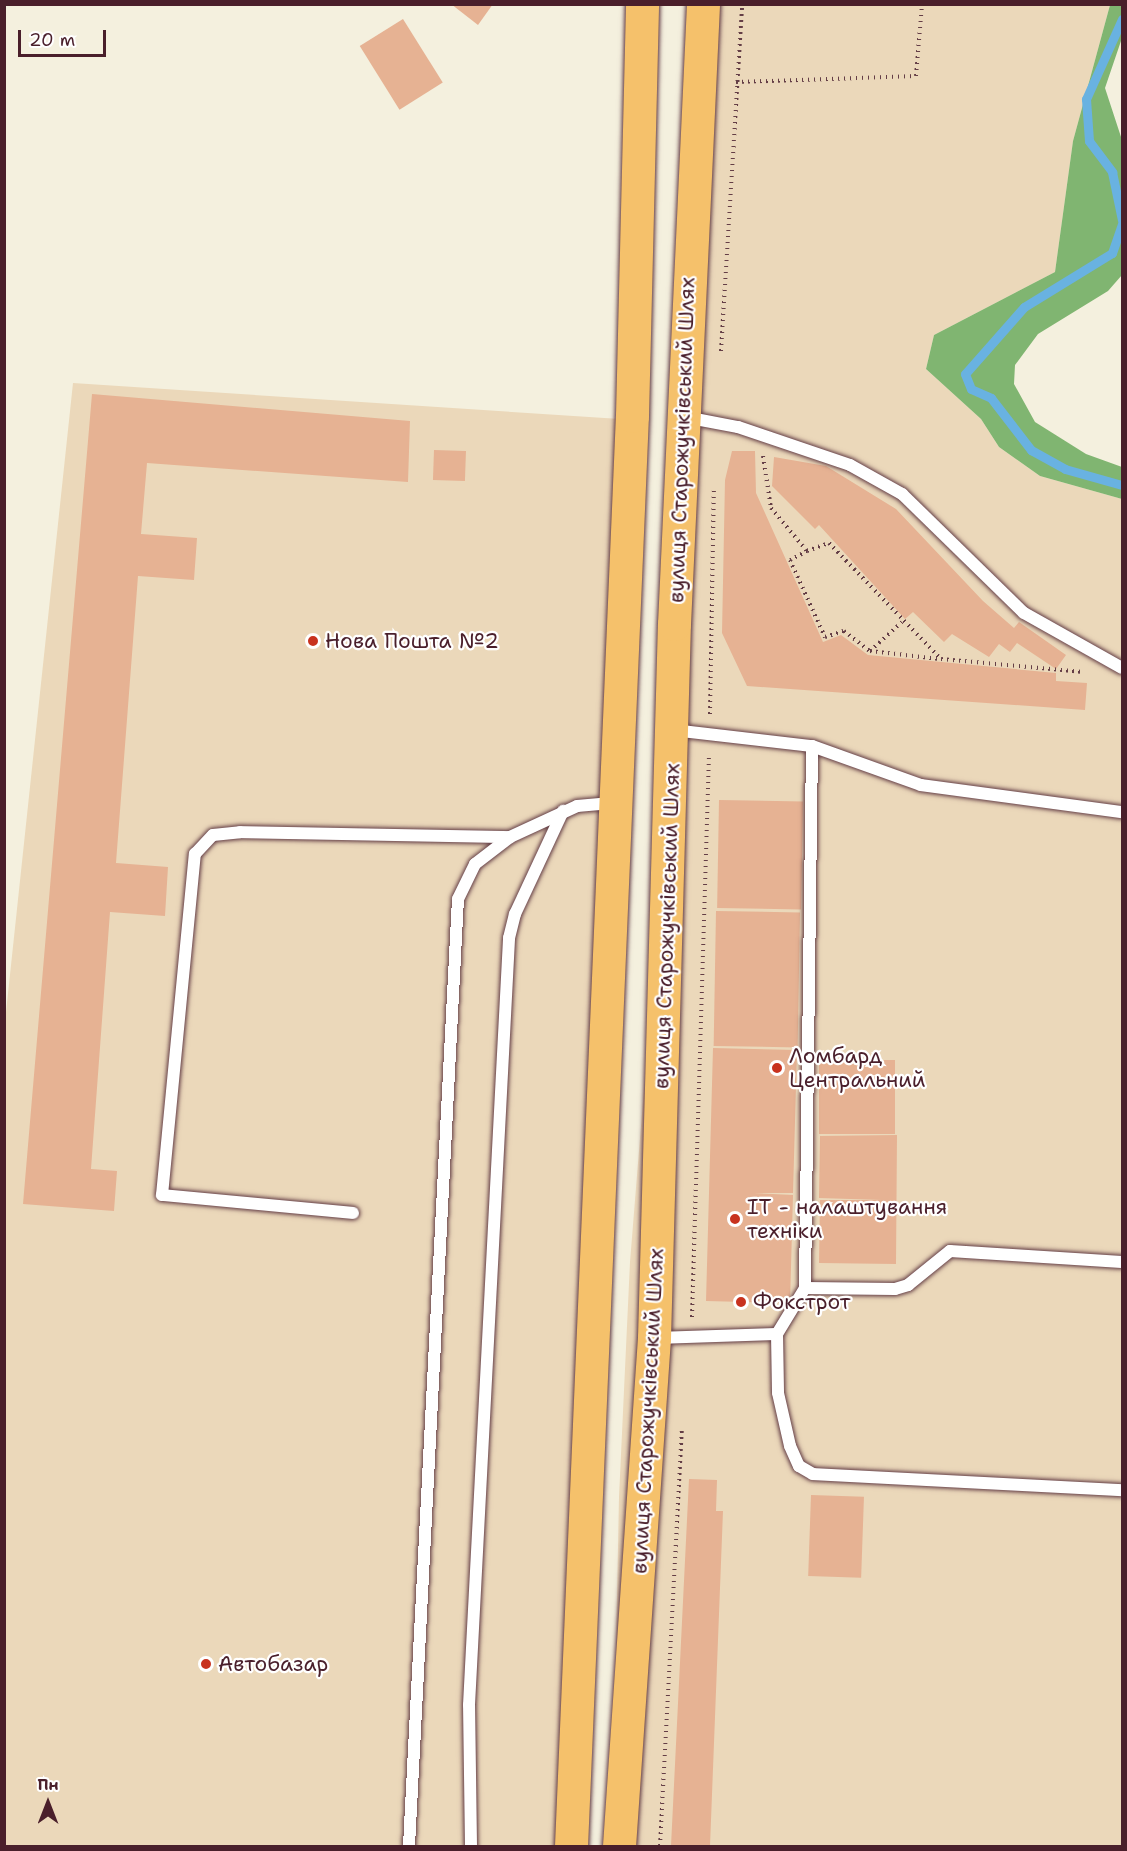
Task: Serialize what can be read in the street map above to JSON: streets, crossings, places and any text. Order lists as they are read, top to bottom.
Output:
{
  "streets": {
    "main road": ["вулиця Старожучківський Шлях"]
  },
  "places": [
    "Нова Пошта №2",
    "Ломбард Центральний",
    "ІТ - налаштування техніки",
    "Фокстрот",
    "Автобазар"
  ],
  "scale_bar": "20 m",
  "north": "top"
}
